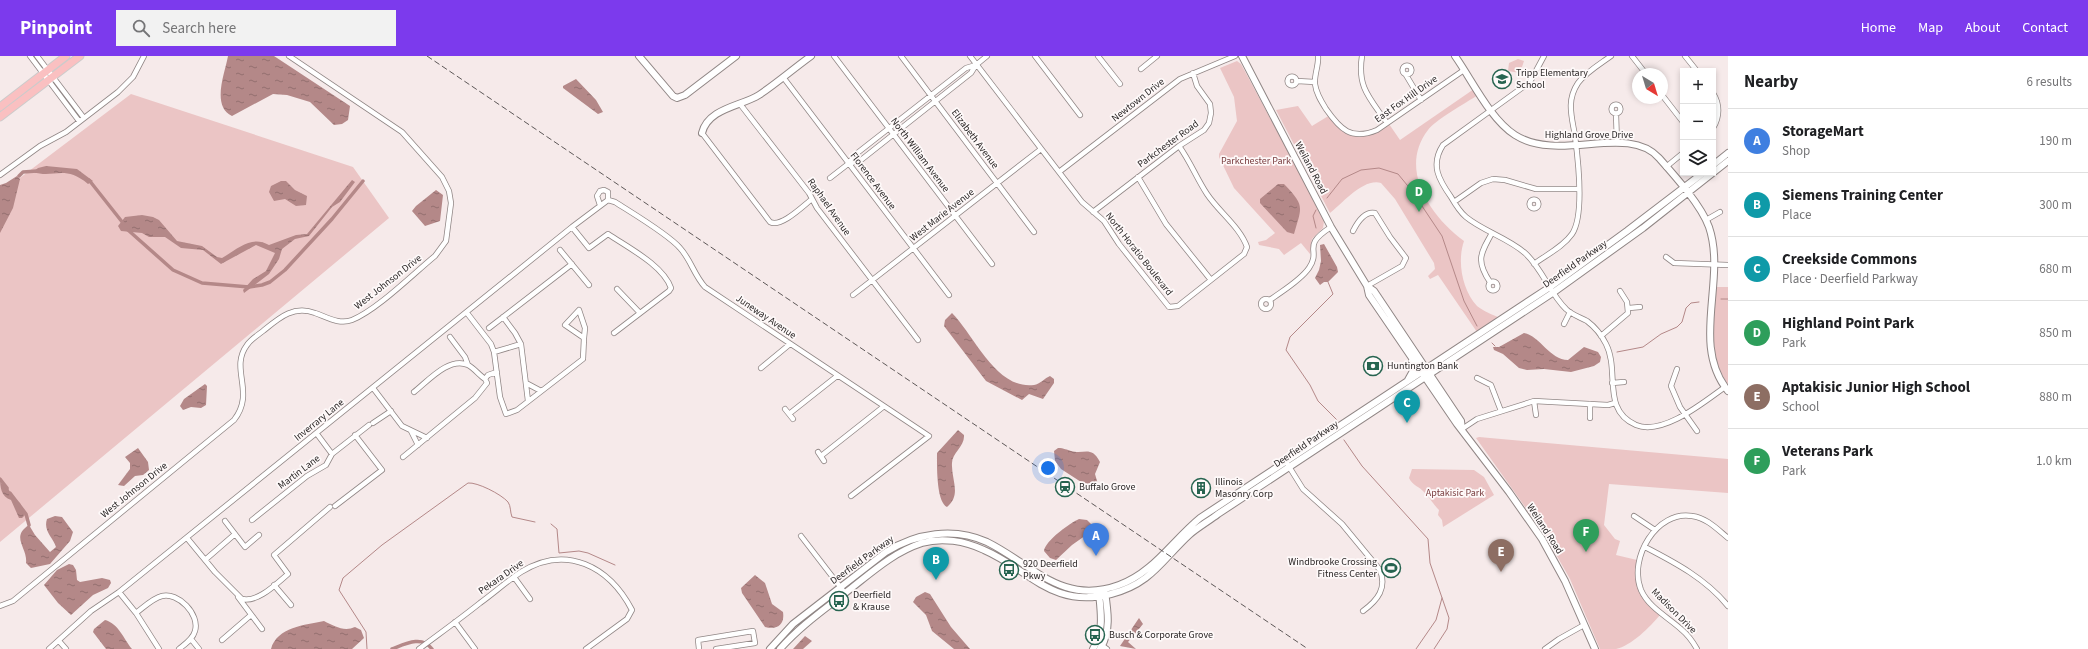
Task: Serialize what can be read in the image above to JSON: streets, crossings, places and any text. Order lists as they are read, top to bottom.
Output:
{
  "streets": {
    "main road": ["Highland Grove Drive", "Weiland Road", "Deerfield Parkway"],
    "street": [
      "East Fox Hill Drive",
      "Newtown Drive",
      "Elizabeth Avenue",
      "Parkchester Road",
      "North William Avenue",
      "Florence Avenue",
      "Raphael Avenue",
      "West Marie Avenue",
      "North Horatio Boulevard",
      "West Johnson Drive",
      "Juneway Avenue",
      "Inverrary Lane",
      "Martin Lane",
      "Pekara Drive",
      "Madison Drive"
    ]
  },
  "crossings": [
    ["East Fox Hill Drive", "Highland Grove Drive"],
    ["Newtown Drive", "Parkchester Road"],
    ["Newtown Drive", "North Horatio Boulevard"],
    ["Highland Grove Drive", "Deerfield Parkway"],
    ["Elizabeth Avenue", "West Marie Avenue"],
    ["Parkchester Road", "North Horatio Boulevard"],
    ["North William Avenue", "West Marie Avenue"],
    ["Weiland Road", "Deerfield Parkway"],
    ["Florence Avenue", "West Marie Avenue"],
    ["Raphael Avenue", "West Marie Avenue"],
    ["West Marie Avenue", "North Horatio Boulevard"],
    ["Juneway Avenue", "Inverrary Lane"]
  ],
  "parks": ["Parkchester Park", "Aptakisic Park"],
  "places": {
    "school or university": ["Tripp Elementary School"],
    "bank": ["Huntington Bank"],
    "station": ["Buffalo Grove"],
    "building": ["Illinois Masonry Corp"],
    "sports": ["Windbrooke Crossing Fitness Center"],
    "bus stop": ["920 Deerfield Pkwy", "Deerfield & Krause", "Busch & Corporate Grove"]
  },
  "north": "bottom right",
  "page": {
    "header": "Pinpoint",
    "search": "Search here",
    "nav": [
      "Home",
      "Map",
      "About",
      "Contact"
    ],
    "heading": ["Nearby", "6 results"],
    "map_buttons": ["+", "−"],
    "list": [
      {
        "mark": "A",
        "name": "StorageMart",
        "note": "Shop",
        "value": "190 m"
      },
      {
        "mark": "B",
        "name": "Siemens Training Center",
        "note": "Place",
        "value": "300 m"
      },
      {
        "mark": "C",
        "name": "Creekside Commons",
        "note": "Place · Deerfield Parkway",
        "value": "680 m"
      },
      {
        "mark": "D",
        "name": "Highland Point Park",
        "note": "Park",
        "value": "850 m"
      },
      {
        "mark": "E",
        "name": "Aptakisic Junior High School",
        "note": "School",
        "value": "880 m"
      },
      {
        "mark": "F",
        "name": "Veterans Park",
        "note": "Park",
        "value": "1.0 km"
      }
    ],
    "pins": [
      "D",
      "C",
      "F",
      "A",
      "E",
      "B"
    ]
  }
}
